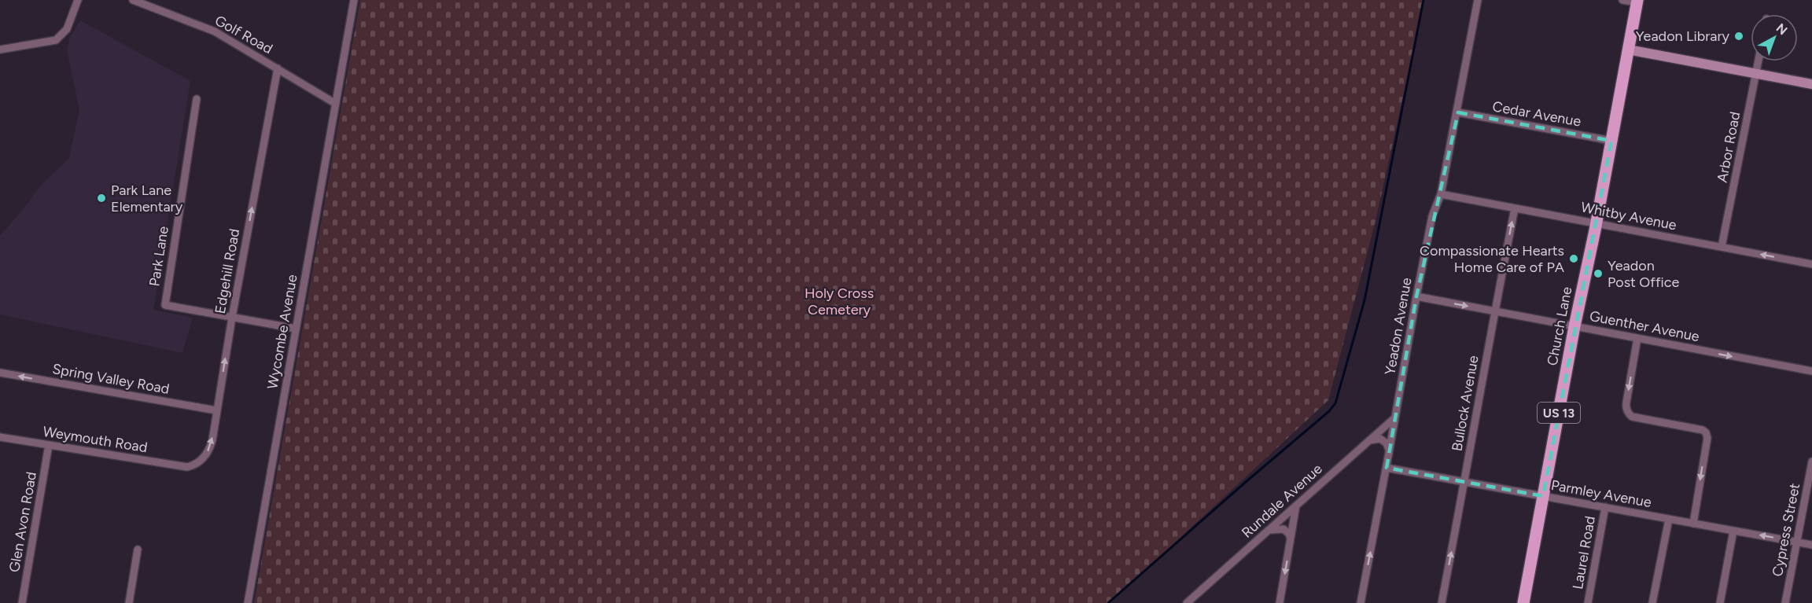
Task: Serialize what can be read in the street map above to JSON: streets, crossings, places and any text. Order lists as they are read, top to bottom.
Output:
{
  "streets": {
    "main road": ["Church Lane", "US 13"],
    "street": [
      "Golf Road",
      "Cedar Avenue",
      "Arbor Road",
      "Whitby Avenue",
      "Park Lane",
      "Edgehill Road",
      "Yeadon Avenue",
      "Guenther Avenue",
      "Wycombe Avenue",
      "Spring Valley Road",
      "Bullock Avenue",
      "Weymouth Road",
      "Parmley Avenue",
      "Rundale Avenue",
      "Glen Avon Road",
      "Cypress Street",
      "Laurel Road"
    ]
  },
  "crossings": [
    ["Golf Road", "Edgehill Road"],
    ["Golf Road", "Wycombe Avenue"],
    ["Cedar Avenue", "Yeadon Avenue"],
    ["Cedar Avenue", "Church Lane"],
    ["Arbor Road", "Whitby Avenue"],
    ["Whitby Avenue", "Yeadon Avenue"],
    ["Whitby Avenue", "Church Lane"],
    ["Whitby Avenue", "Bullock Avenue"],
    ["Park Lane", "Edgehill Road"],
    ["Edgehill Road", "Spring Valley Road"],
    ["Edgehill Road", "Weymouth Road"],
    ["Yeadon Avenue", "Guenther Avenue"],
    ["Yeadon Avenue", "Parmley Avenue"],
    ["Yeadon Avenue", "Rundale Avenue"],
    ["Church Lane", "Guenther Avenue"],
    ["Church Lane", "Parmley Avenue"],
    ["Guenther Avenue", "Bullock Avenue"],
    ["Bullock Avenue", "Parmley Avenue"],
    ["Weymouth Road", "Glen Avon Road"],
    ["Parmley Avenue", "Cypress Street"],
    ["Parmley Avenue", "Laurel Road"]
  ],
  "one_way": [
    "Edgehill Road",
    "Guenther Avenue",
    "Spring Valley Road",
    "Bullock Avenue"
  ],
  "parks": ["Holy Cross Cemetery"],
  "places": [
    "Yeadon Library",
    "Park Lane Elementary",
    "Compassionate Hearts Home Care of PA",
    "Yeadon Post Office"
  ],
  "north": "top right"
}
